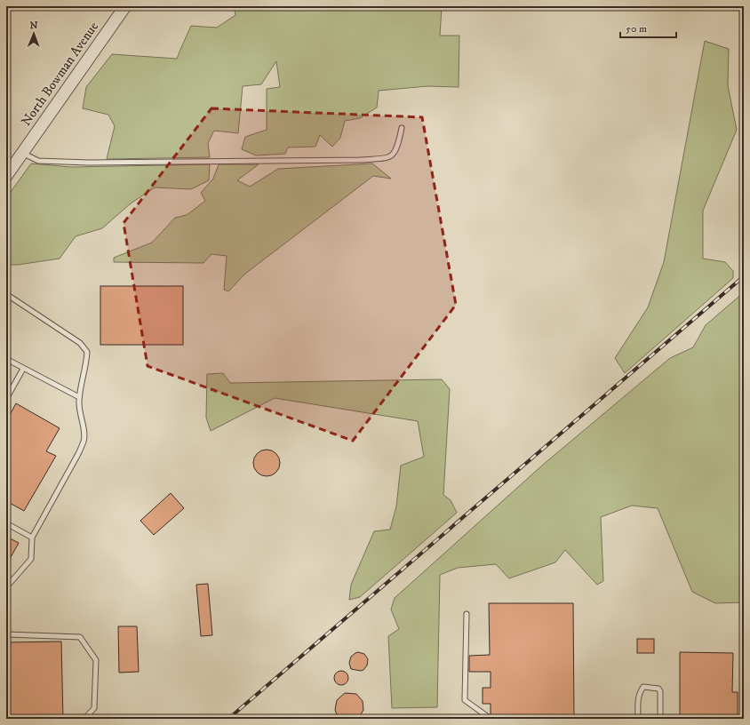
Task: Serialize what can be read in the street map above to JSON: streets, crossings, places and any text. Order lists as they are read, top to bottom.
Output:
{
  "streets": {
    "street": ["North Bowman Avenue"]
  },
  "scale_bar": "50 m",
  "north": "top"
}
